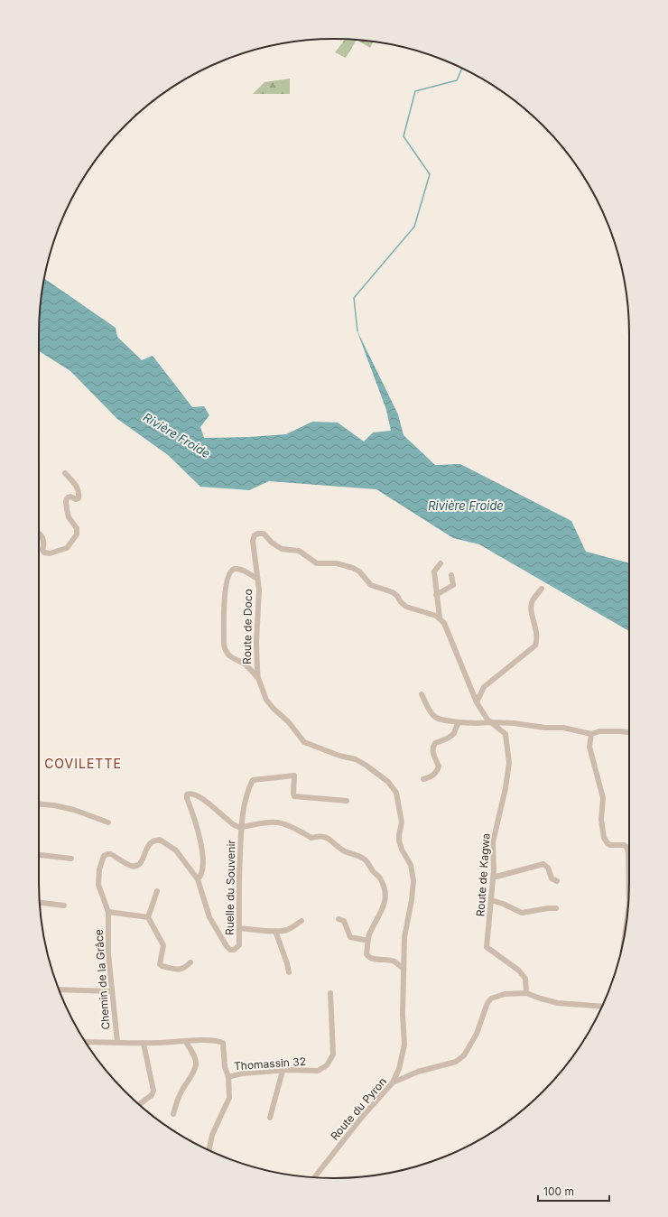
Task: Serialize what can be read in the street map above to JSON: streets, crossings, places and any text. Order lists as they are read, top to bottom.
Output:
{
  "streets": {
    "street": [
      "Route de Doco",
      "Route de Kagwa",
      "Ruelle du Souvenir",
      "Chemin de la Grâce",
      "Thomassin 32",
      "Route du Pyron"
    ]
  },
  "crossings": [
    ["Route de Doco", "Route du Pyron"],
    ["Route de Kagwa", "Route du Pyron"],
    ["Ruelle du Souvenir", "Chemin de la Grâce"],
    ["Chemin de la Grâce", "Thomassin 32"]
  ],
  "districts": ["COVILETTE"],
  "water": ["Rivière Froide"],
  "scale_bar": "100 m"
}
